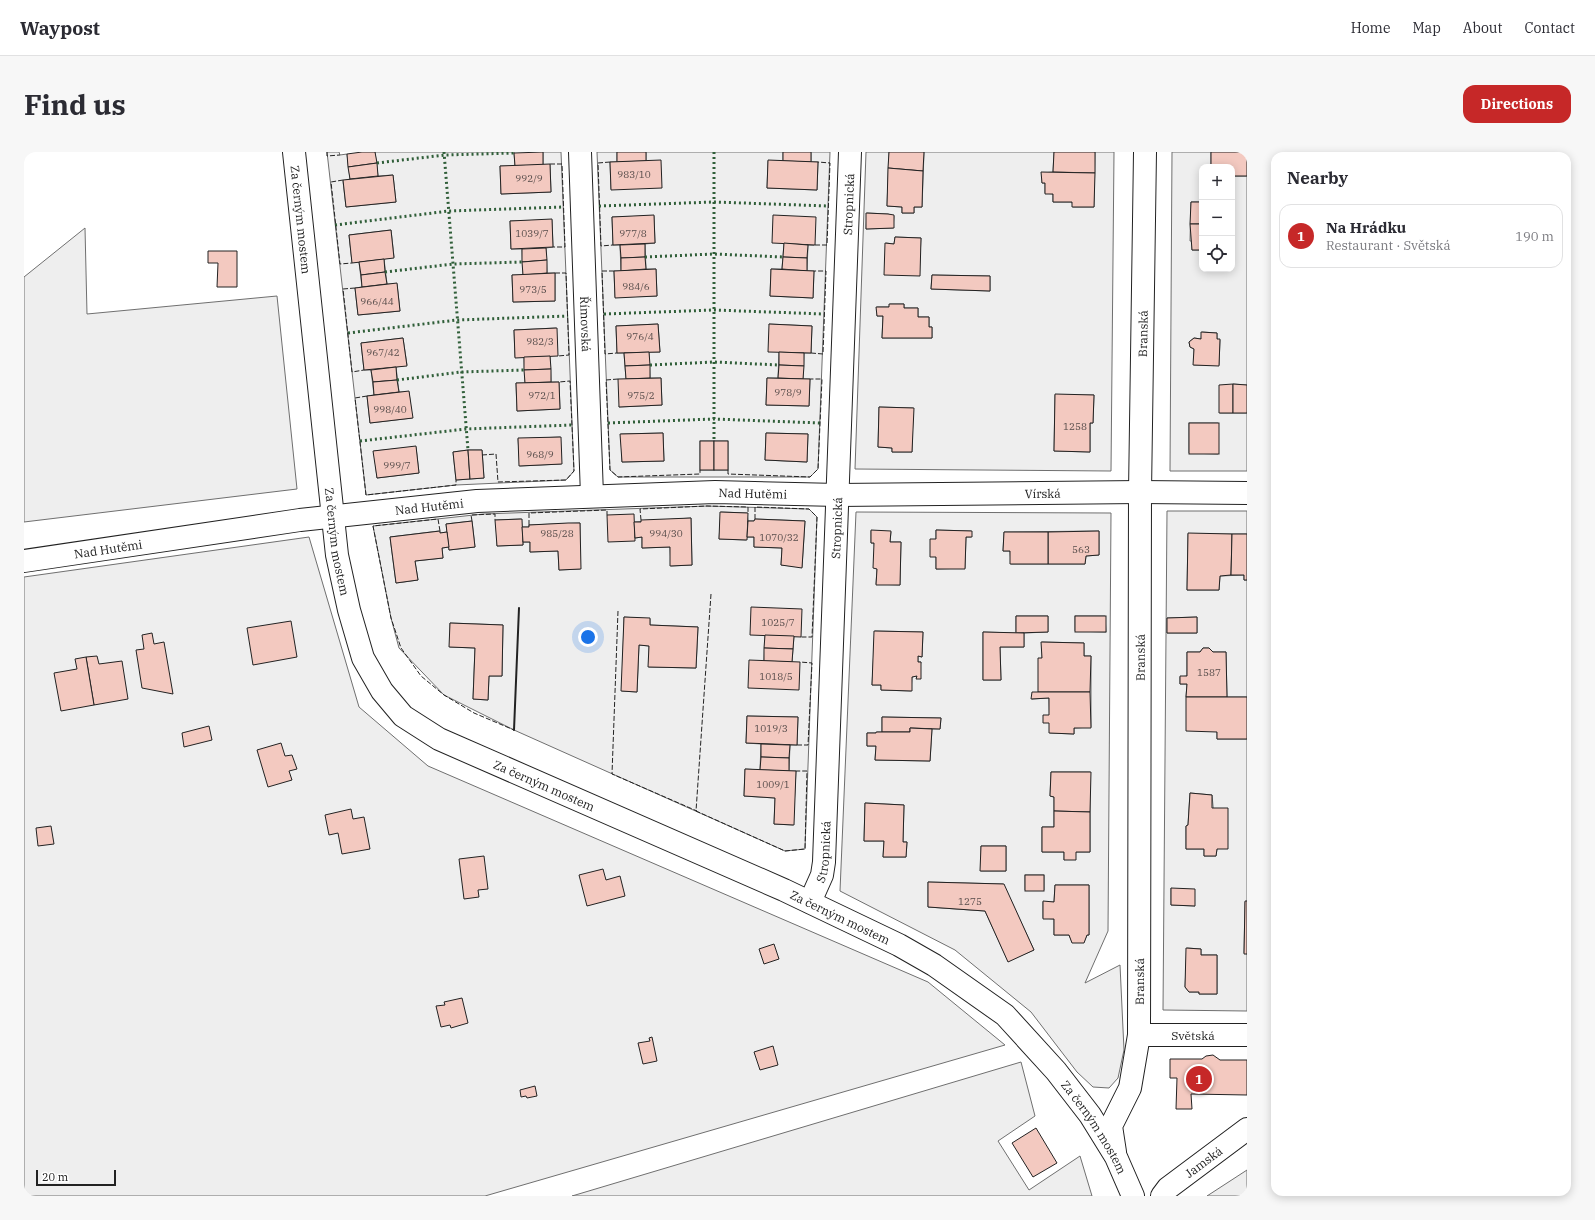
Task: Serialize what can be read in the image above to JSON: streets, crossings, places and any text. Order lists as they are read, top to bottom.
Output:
{
  "streets": {
    "street": [
      "Stropnická",
      "Za černým mostem",
      "Římovská",
      "Branská",
      "Nad Hutěmi",
      "Vírská",
      "Světská",
      "Jamská"
    ]
  },
  "crossings": [
    ["Stropnická", "Za černým mostem"],
    ["Stropnická", "Nad Hutěmi"],
    ["Stropnická", "Vírská"],
    ["Za černým mostem", "Branská"],
    ["Za černým mostem", "Nad Hutěmi"],
    ["Římovská", "Nad Hutěmi"],
    ["Branská", "Vírská"],
    ["Branská", "Světská"],
    ["Nad Hutěmi", "Vírská"]
  ],
  "house_numbers": [
    "983/10",
    "992/9",
    "1039/7",
    "977/8",
    "984/6",
    "973/5",
    "966/44",
    "976/4",
    "982/3",
    "967/42",
    "978/9",
    "972/1",
    "975/2",
    "998/40",
    "1258",
    "968/9",
    "999/7",
    "985/28",
    "994/30",
    "1070/32",
    "563",
    "1025/7",
    "1587",
    "1018/5",
    "1019/3",
    "1009/1",
    "1275"
  ],
  "scale_bar": "20 m",
  "page": {
    "header": "Waypost",
    "nav": [
      "Home",
      "Map",
      "About",
      "Contact"
    ],
    "buttons": "Directions",
    "title": "Find us",
    "heading": "Nearby",
    "map_buttons": ["+", "−"],
    "list": [
      {
        "mark": "1",
        "name": "Na Hrádku",
        "note": "Restaurant · Světská",
        "value": "190 m"
      }
    ],
    "pins": "1",
    "scale": "20 m"
  }
}
